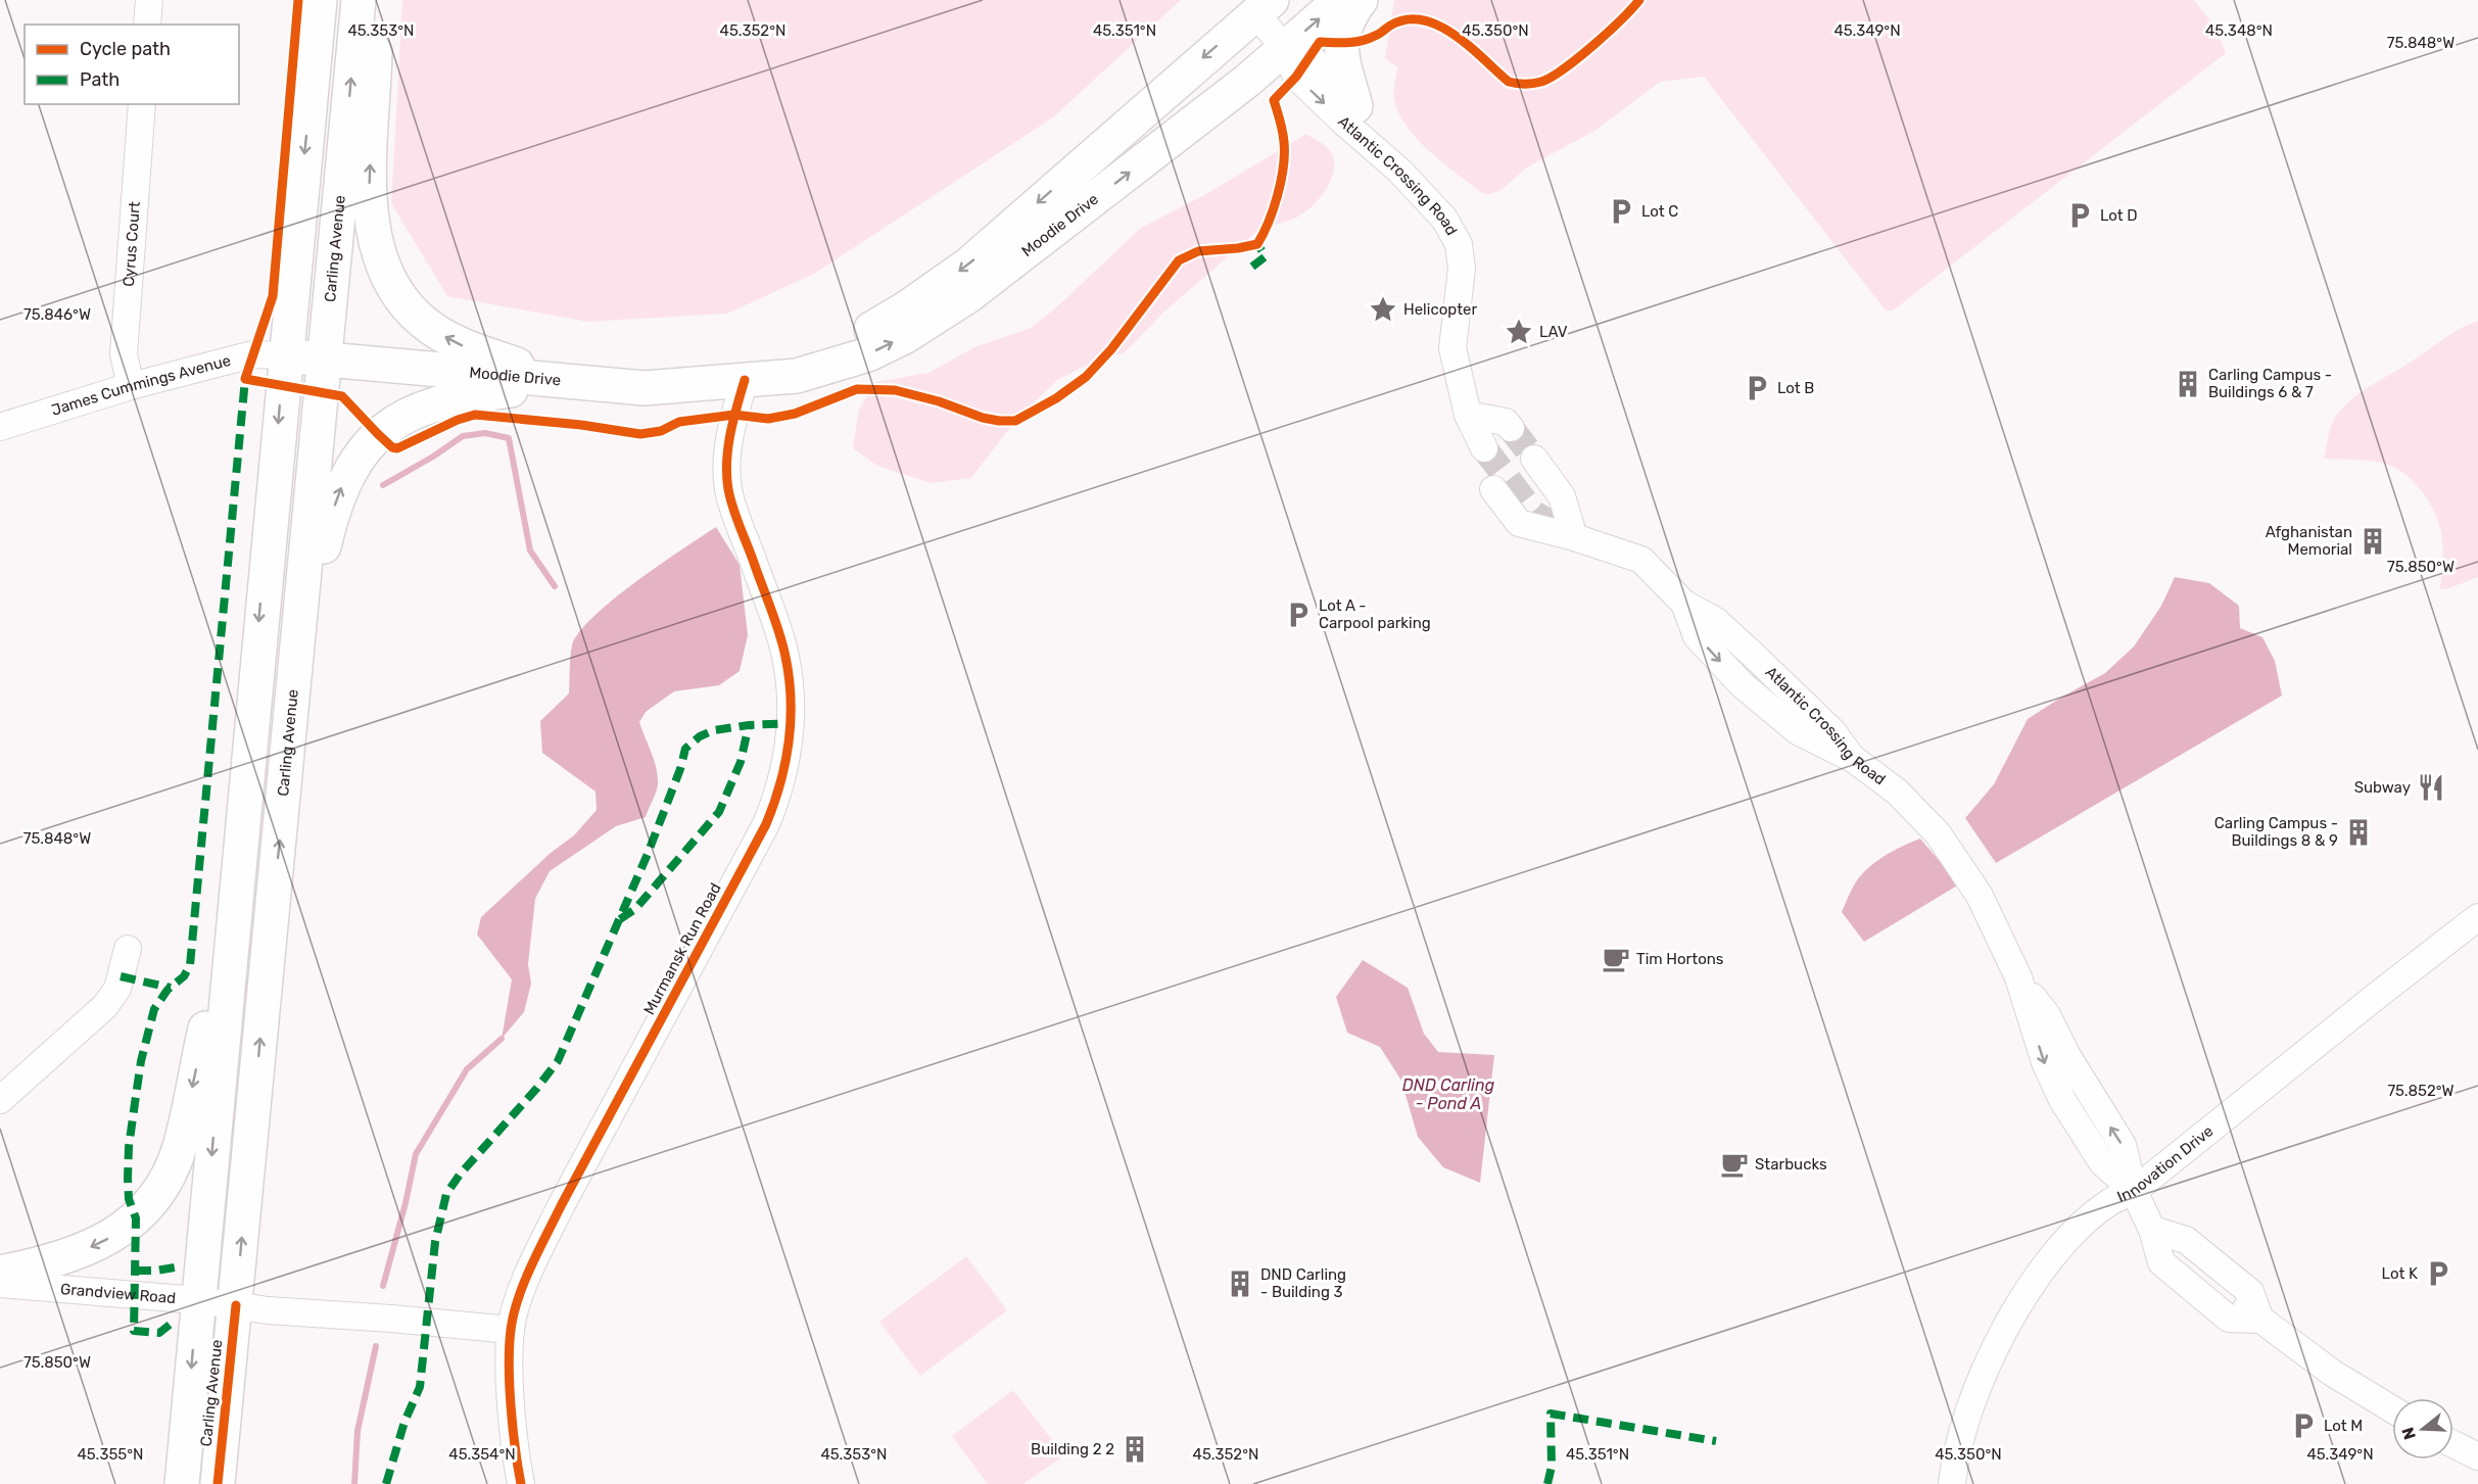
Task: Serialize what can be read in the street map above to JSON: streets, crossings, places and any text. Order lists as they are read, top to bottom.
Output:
{
  "streets": {
    "main road": ["Moodie Drive", "Carling Avenue"],
    "street": [
      "Atlantic Crossing Road",
      "Cyrus Court",
      "James Cummings Avenue",
      "Murmansk Run Road",
      "Innovation Drive",
      "Grandview Road"
    ]
  },
  "crossings": [
    ["Atlantic Crossing Road", "Moodie Drive"],
    ["Atlantic Crossing Road", "Innovation Drive"],
    ["Moodie Drive", "Carling Avenue"],
    ["Moodie Drive", "James Cummings Avenue"],
    ["Moodie Drive", "Murmansk Run Road"],
    ["Cyrus Court", "James Cummings Avenue"],
    ["Carling Avenue", "James Cummings Avenue"],
    ["Carling Avenue", "Grandview Road"],
    ["Murmansk Run Road", "Grandview Road"]
  ],
  "water": ["DND Carling - Pond A"],
  "places": {
    "parking": [
      "Lot C",
      "Lot D",
      "Lot B",
      "Lot A - Carpool parking",
      "Lot K",
      "Lot M"
    ],
    "place": ["Helicopter", "LAV"],
    "building": [
      "Carling Campus - Buildings 6 & 7",
      "Afghanistan Memorial",
      "Carling Campus - Buildings 8 & 9",
      "DND Carling - Building 3",
      "Building 2 2"
    ],
    "restaurant": ["Subway"],
    "cafe": ["Tim Hortons", "Starbucks"]
  },
  "legend": ["Cycle path", "Path"],
  "north": "left",
  "coordinates": [
    "45.353°N",
    "45.352°N",
    "45.351°N",
    "45.350°N",
    "45.349°N",
    "45.348°N",
    "75.848°W",
    "75.846°W",
    "75.850°W",
    "75.852°W",
    "45.355°N",
    "45.354°N"
  ]
}
